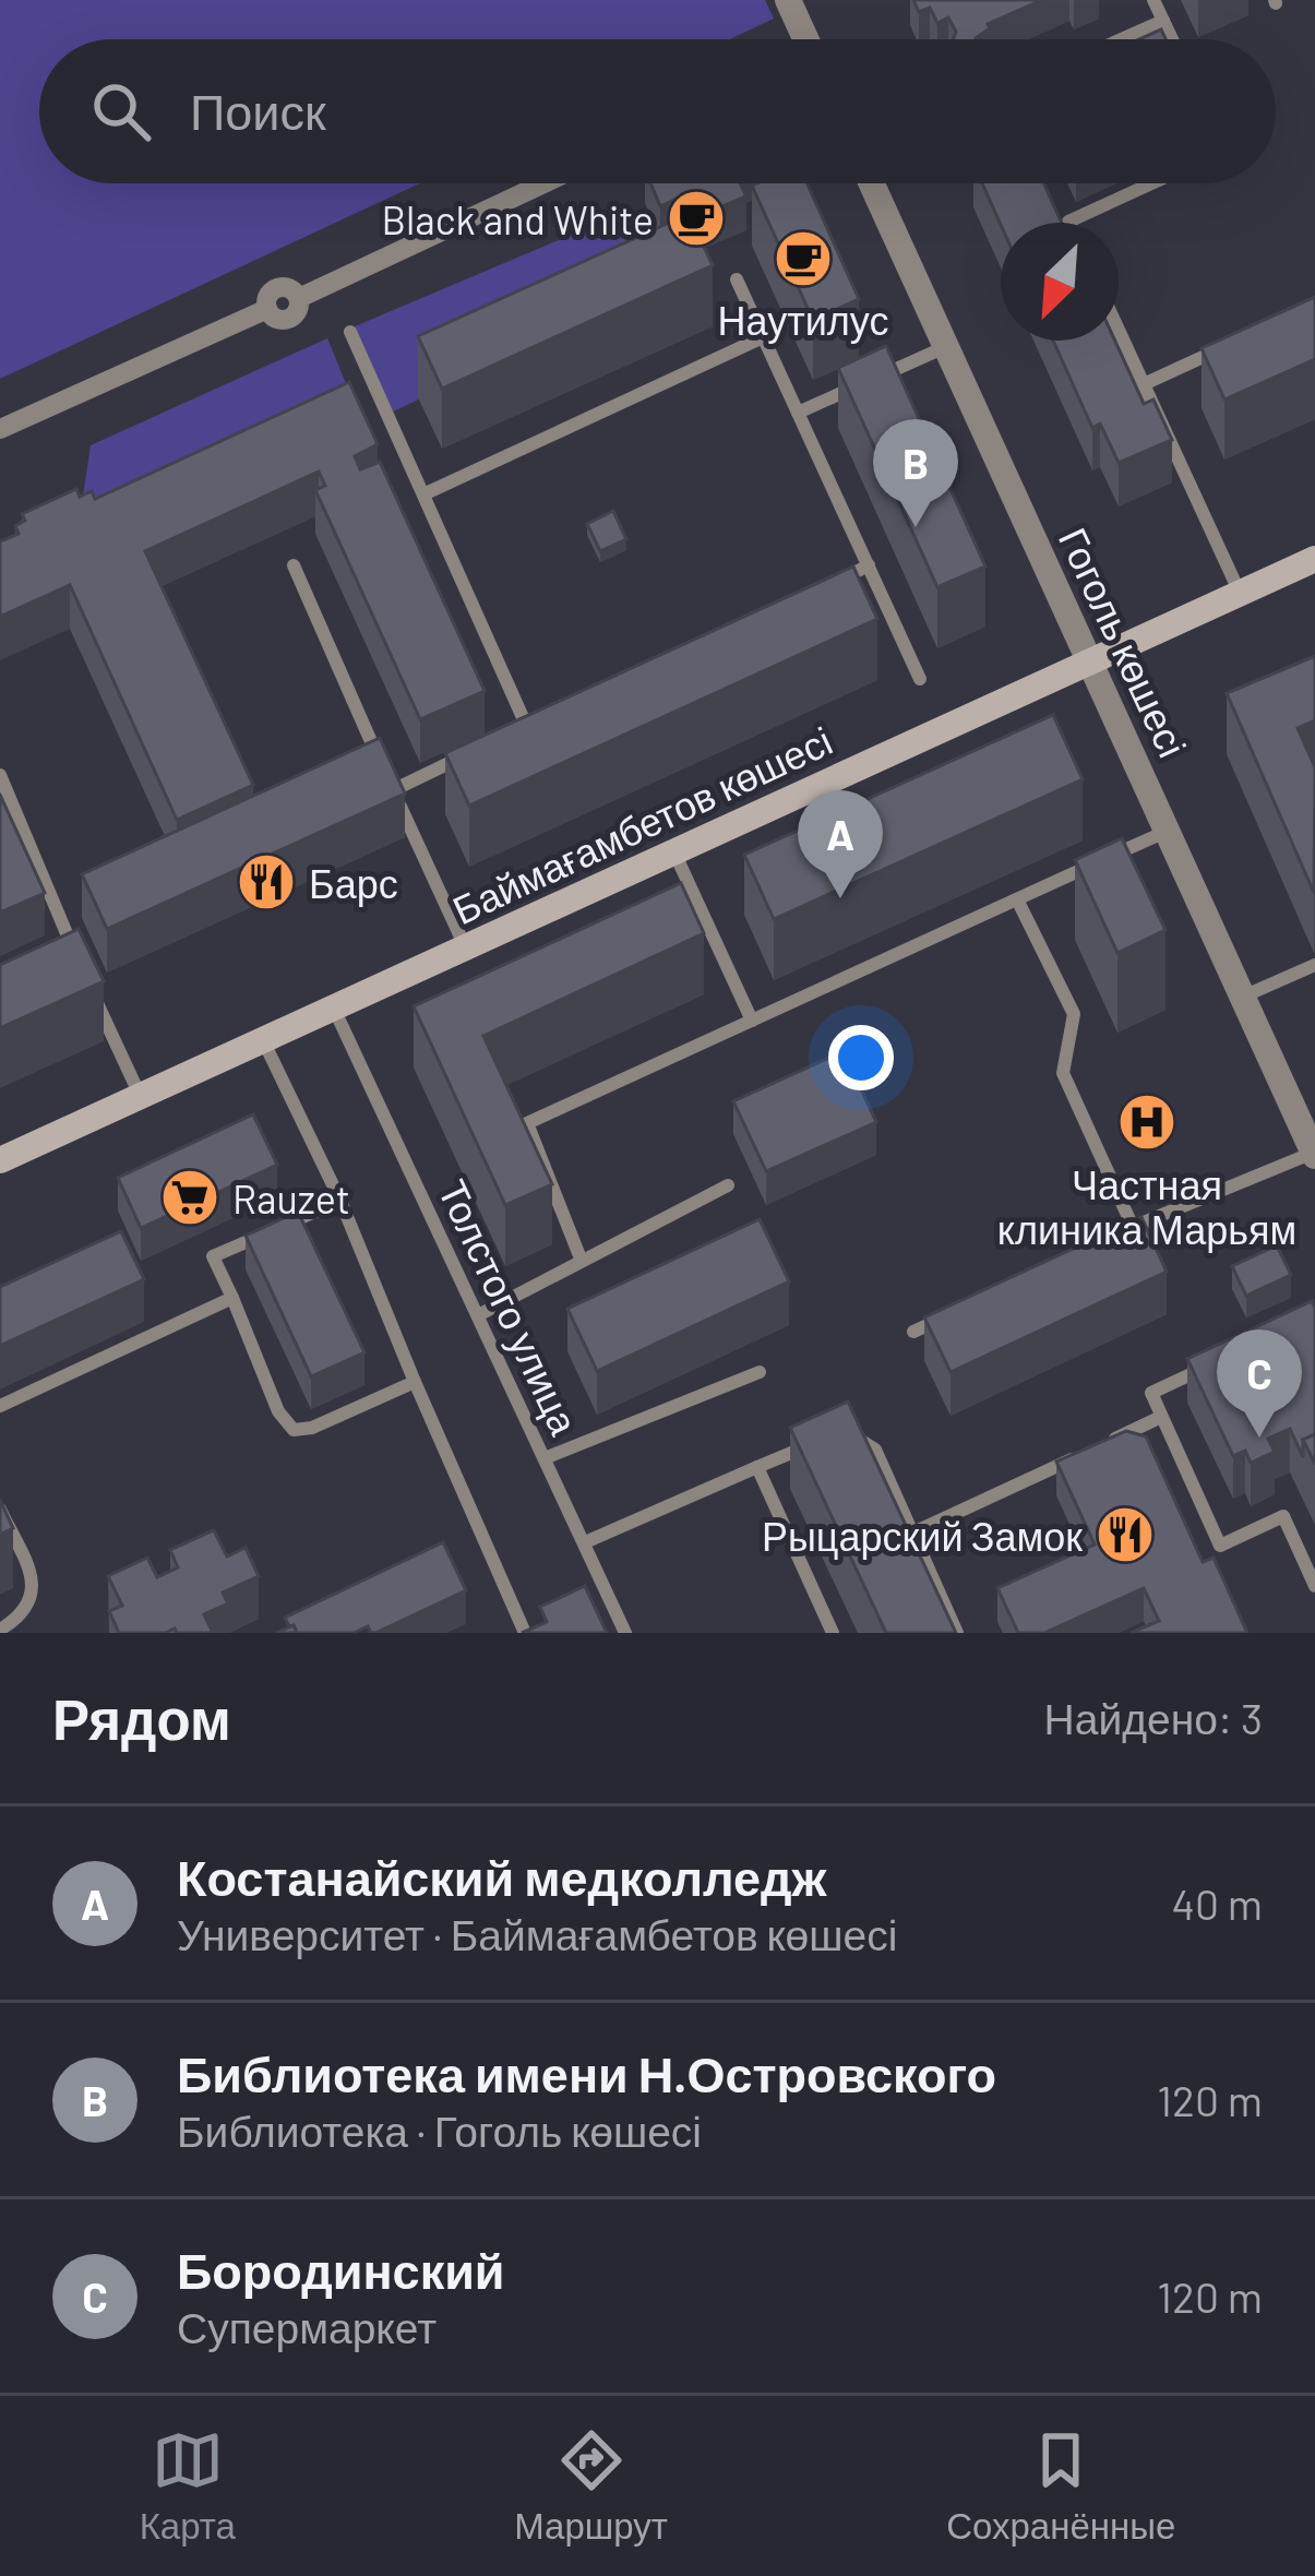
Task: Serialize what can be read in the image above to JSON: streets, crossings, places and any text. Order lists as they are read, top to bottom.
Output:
{
  "streets": {
    "main road": ["Баймағамбетов көшесі"],
    "street": ["Гоголь көшесі"],
    "lane": ["Толстого улица"]
  },
  "crossings": [
    ["Гоголь көшесі", "Баймағамбетов көшесі"],
    ["Баймағамбетов көшесі", "Толстого улица"]
  ],
  "places": {
    "cafe": ["Black and White", "Наутилус"],
    "restaurant": ["Барс", "Рыцарский Замок"],
    "hospital": ["Частная клиника Марьям"],
    "supermarket": ["Rauzet"]
  },
  "north": "bottom left",
  "page": {
    "search": "Поиск",
    "pins": ["B", "A", "C"],
    "heading": ["Рядом", "Найдено: 3"],
    "list": [
      {
        "mark": "A",
        "name": "Костанайский медколледж",
        "note": "Университет · Баймағамбетов көшесі",
        "value": "40 m"
      },
      {
        "mark": "B",
        "name": "Библиотека имени Н.Островского",
        "note": "Библиотека · Гоголь көшесі",
        "value": "120 m"
      },
      {
        "mark": "C",
        "name": "Бородинский",
        "note": "Супермаркет",
        "value": "120 m"
      }
    ],
    "nav": ["Карта", "Маршрут", "Сохранённые"]
  }
}
